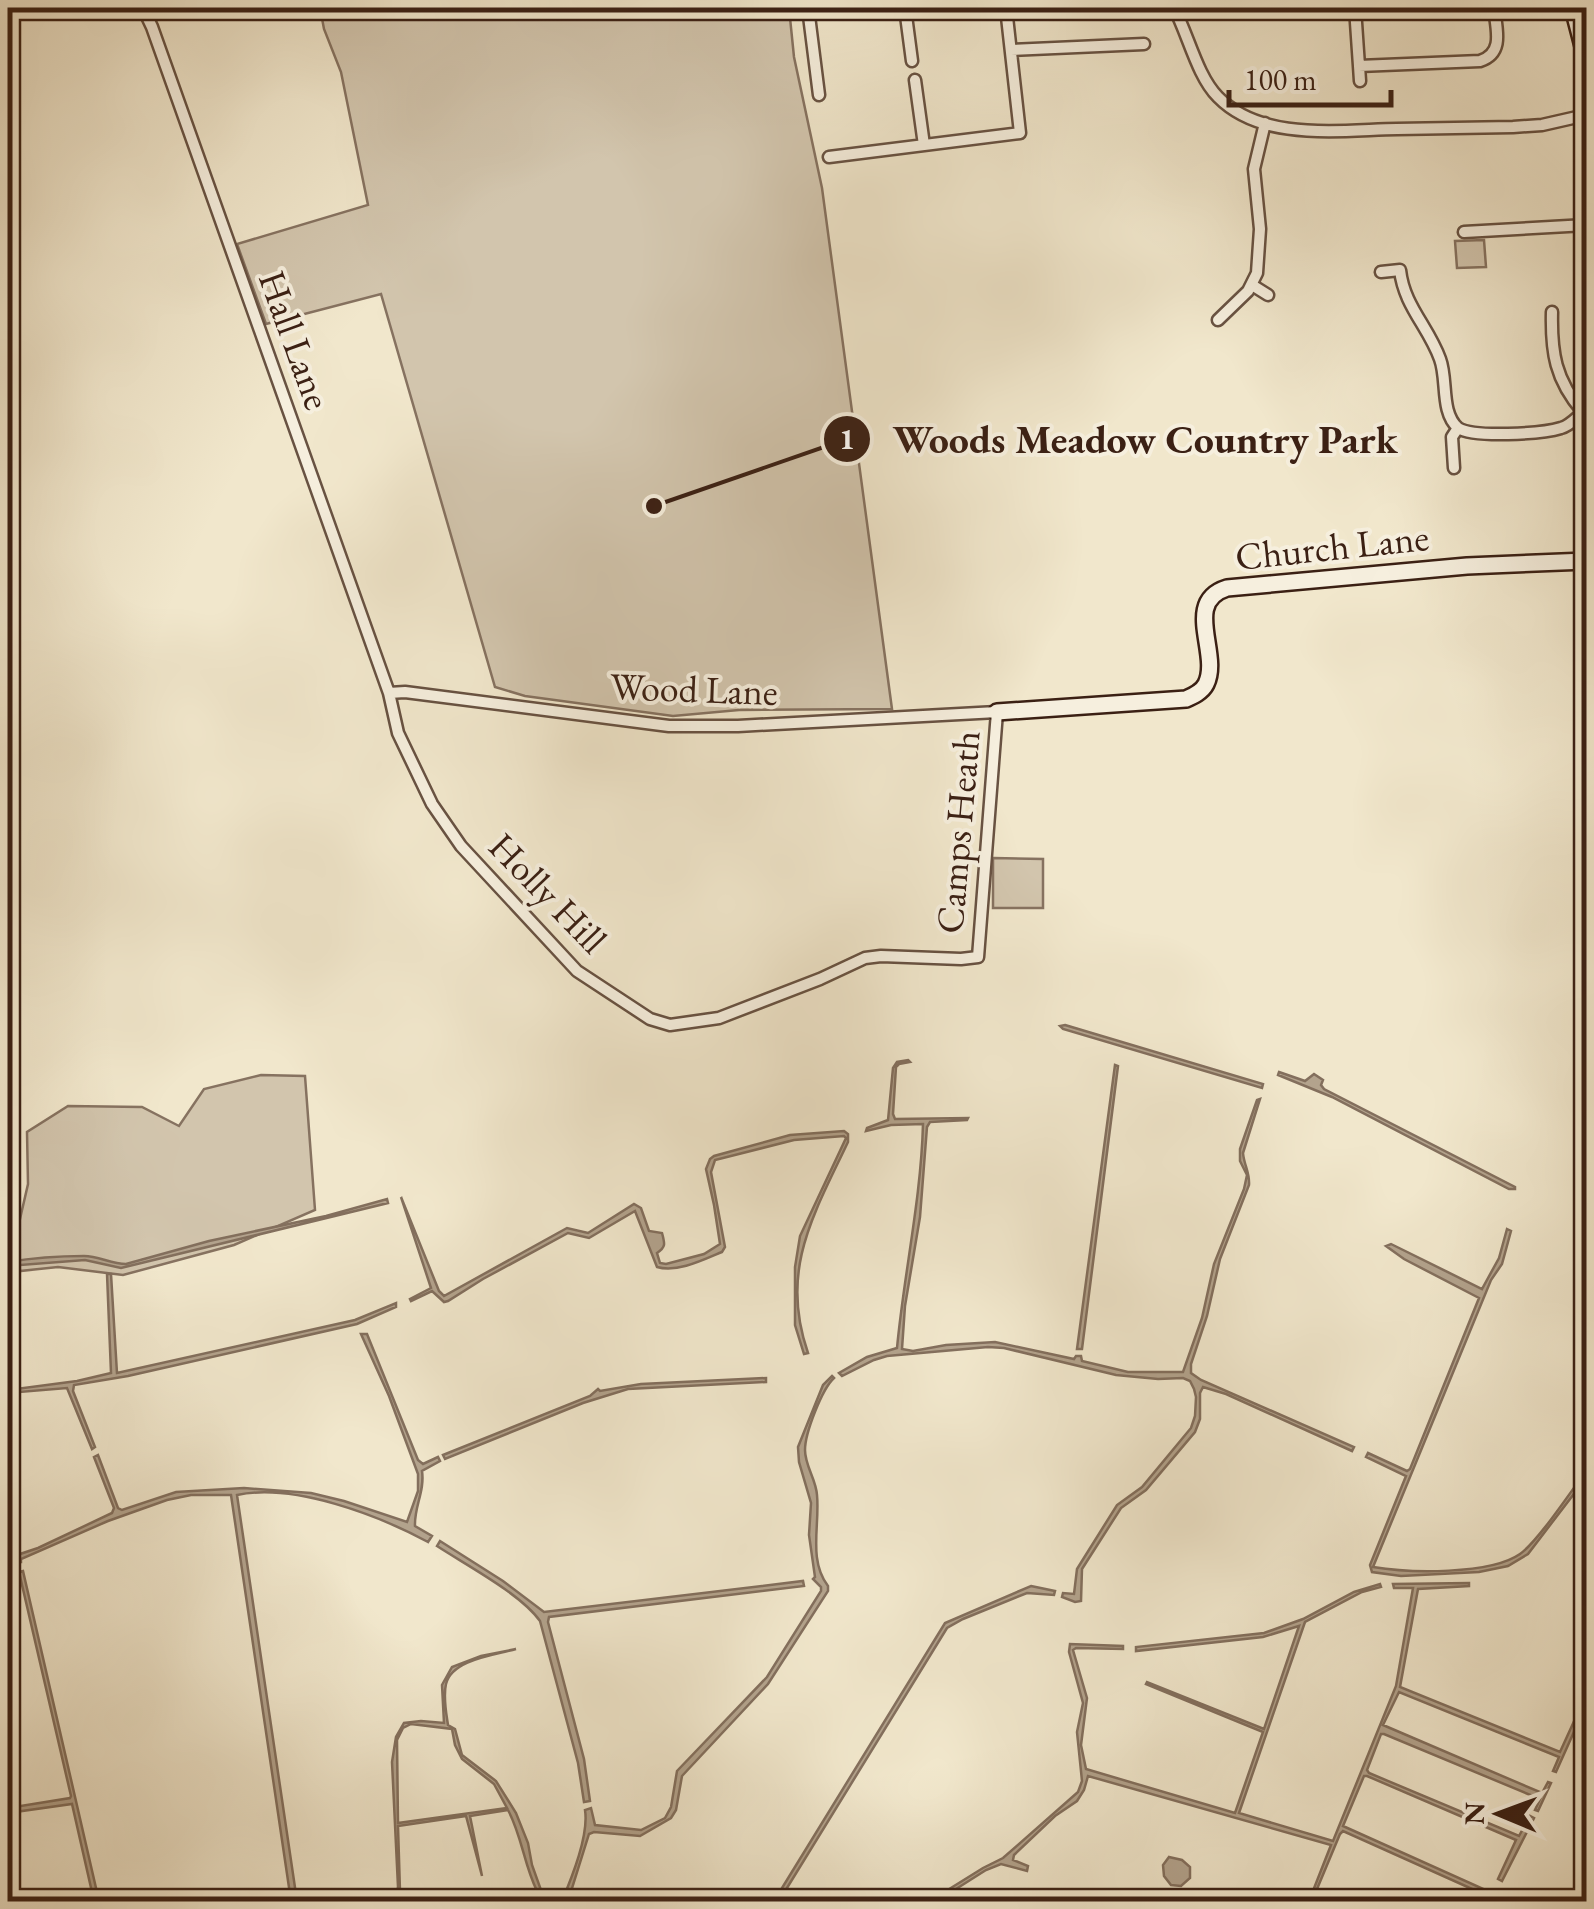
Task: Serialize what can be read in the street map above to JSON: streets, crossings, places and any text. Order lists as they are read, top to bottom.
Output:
{
  "streets": {
    "street": [
      "Hall Lane",
      "Church Lane",
      "Wood Lane",
      "Camps Heath",
      "Holly Hill"
    ]
  },
  "crossings": [
    ["Hall Lane", "Wood Lane"],
    ["Hall Lane", "Holly Hill"],
    ["Church Lane", "Wood Lane"],
    ["Church Lane", "Camps Heath"],
    ["Wood Lane", "Camps Heath"],
    ["Wood Lane", "Holly Hill"],
    ["Camps Heath", "Holly Hill"]
  ],
  "places": ["Woods Meadow Country Park"],
  "scale_bar": "100 m",
  "north": "left"
}
